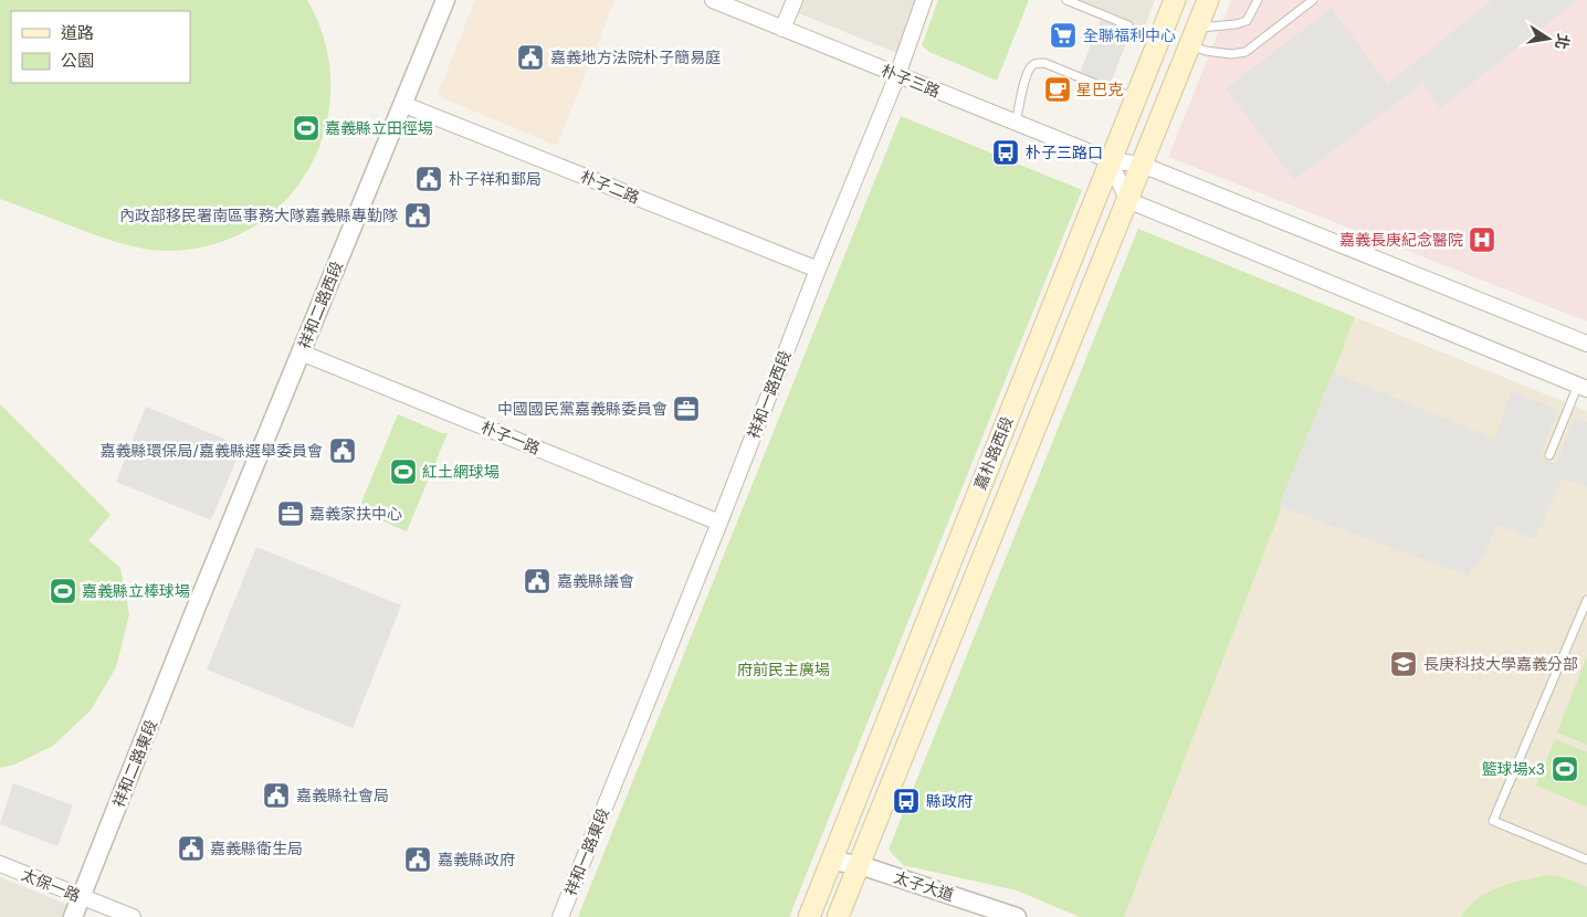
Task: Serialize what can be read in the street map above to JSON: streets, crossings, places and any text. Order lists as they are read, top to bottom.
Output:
{
  "streets": {
    "main road": ["嘉朴路西段"],
    "street": [
      "朴子三路",
      "朴子二路",
      "祥和二路西段",
      "祥和一路西段",
      "朴子一路",
      "祥和二路東段",
      "祥和一路東段",
      "太保一路",
      "太子大道"
    ]
  },
  "crossings": [
    ["朴子三路", "祥和一路西段"],
    ["朴子三路", "嘉朴路西段"],
    ["朴子二路", "祥和二路西段"],
    ["朴子二路", "祥和一路西段"],
    ["祥和二路西段", "朴子一路"],
    ["祥和二路西段", "祥和二路東段"],
    ["祥和一路西段", "朴子一路"],
    ["祥和一路西段", "祥和一路東段"],
    ["嘉朴路西段", "太子大道"],
    ["祥和二路東段", "太保一路"]
  ],
  "parks": ["府前民主廣場"],
  "places": {
    "supermarket": ["全聯福利中心"],
    "public building": [
      "嘉義地方法院朴子簡易庭",
      "朴子祥和郵局",
      "內政部移民署南區事務大隊嘉義縣專勤隊",
      "嘉義縣環保局/嘉義縣選舉委員會",
      "嘉義縣議會",
      "嘉義縣社會局",
      "嘉義縣衛生局",
      "嘉義縣政府"
    ],
    "cafe": ["星巴克"],
    "sports": [
      "嘉義縣立田徑場",
      "紅土網球場",
      "嘉義縣立棒球場",
      "籃球場x3"
    ],
    "bus stop": ["朴子三路口", "縣政府"],
    "hospital": ["嘉義長庚紀念醫院"],
    "office": ["中國國民黨嘉義縣委員會", "嘉義家扶中心"],
    "school or university": ["長庚科技大學嘉義分部"]
  },
  "legend": ["道路", "公園"],
  "north": "right"
}
